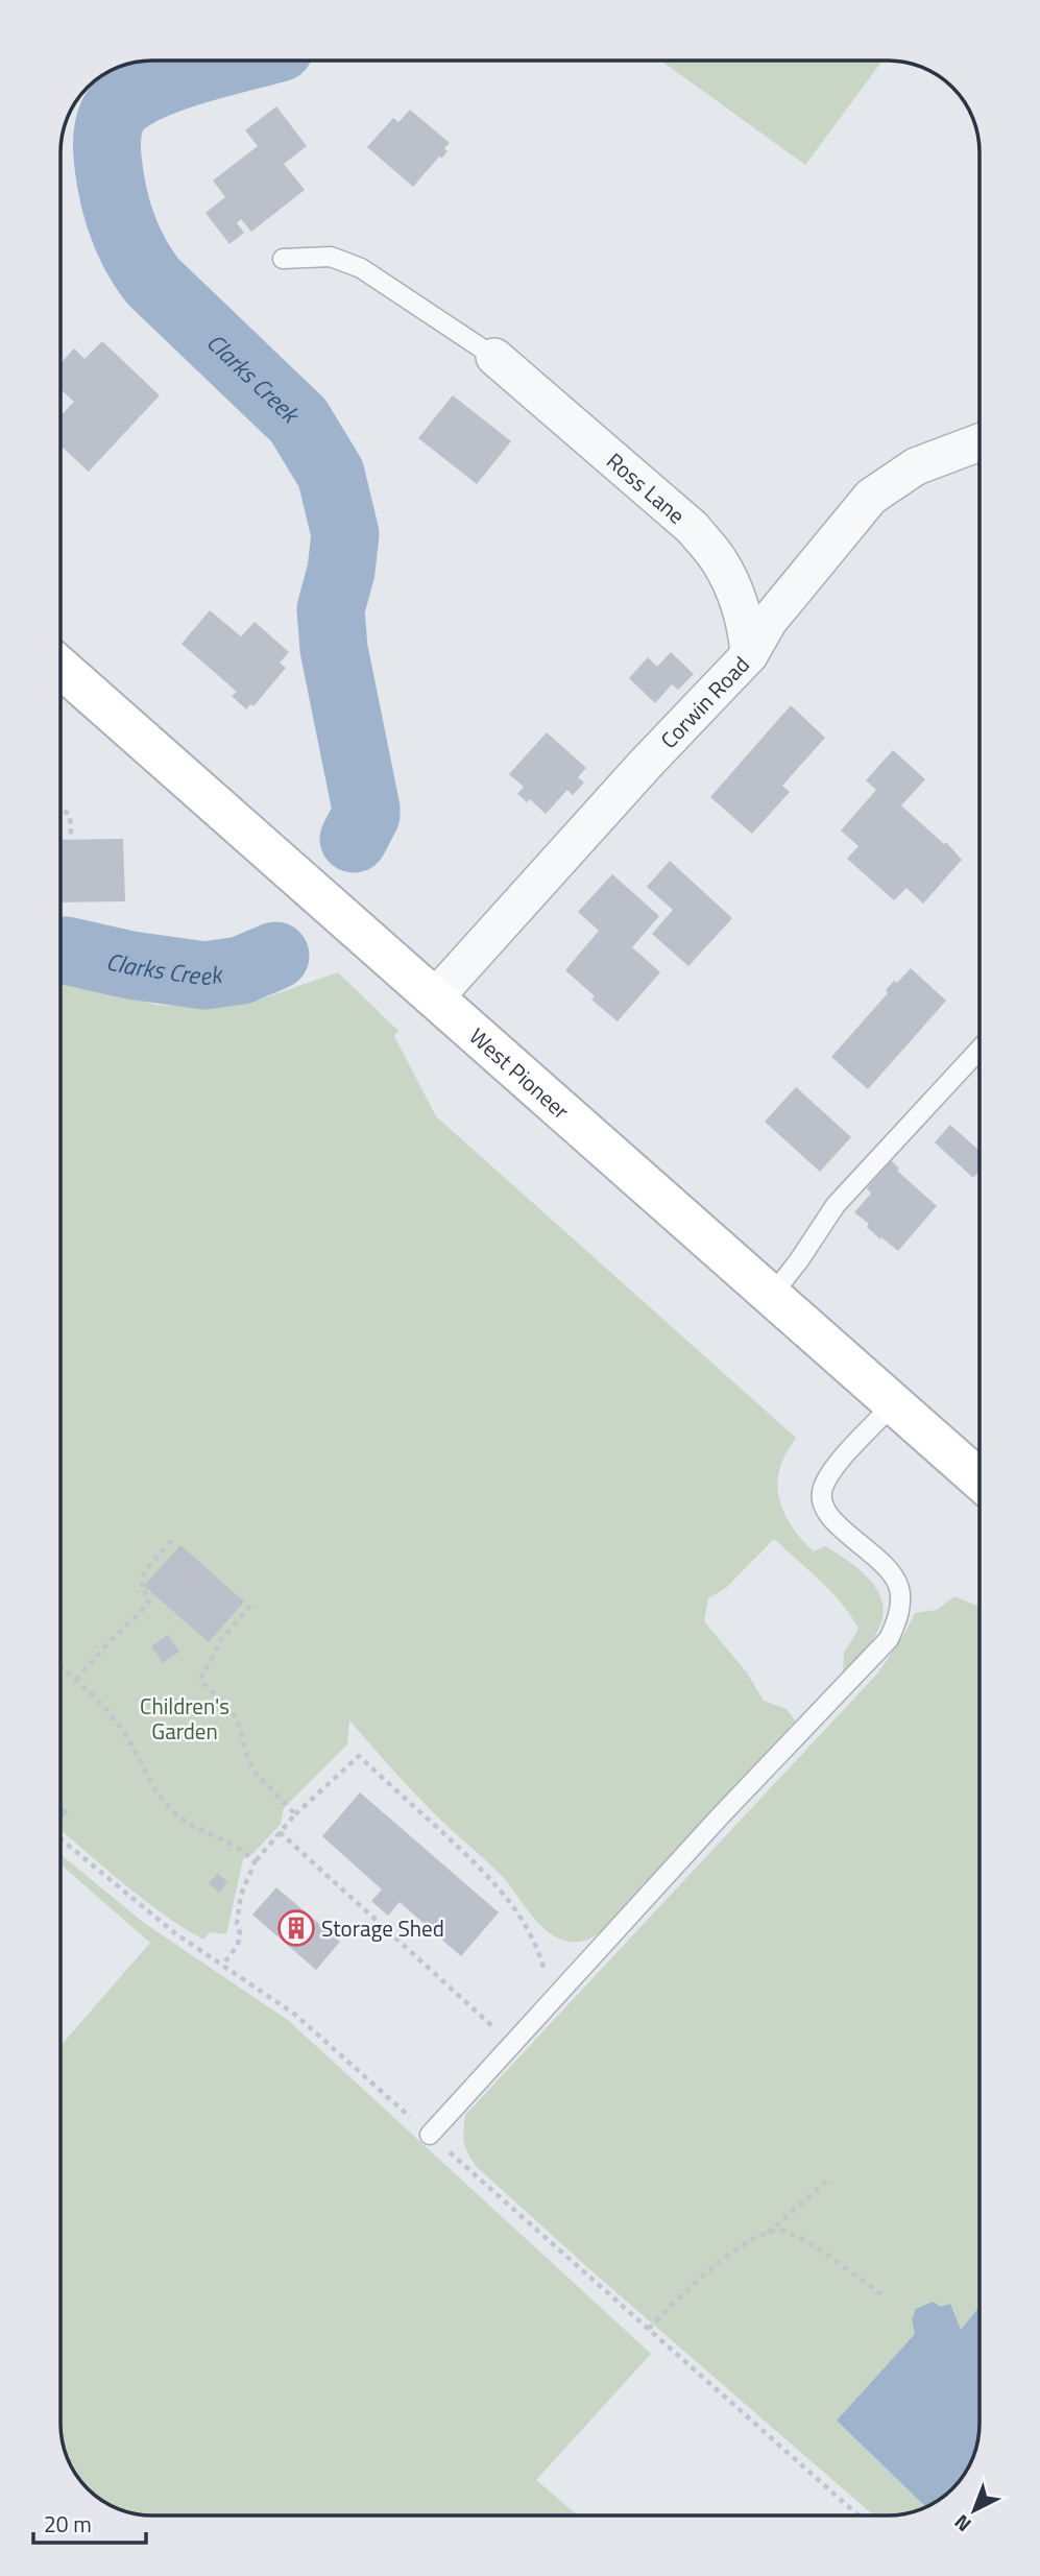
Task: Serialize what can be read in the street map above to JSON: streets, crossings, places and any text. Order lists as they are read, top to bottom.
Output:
{
  "streets": {
    "main road": ["West Pioneer"],
    "street": ["Ross Lane", "Corwin Road"]
  },
  "crossings": [
    ["Ross Lane", "Corwin Road"],
    ["Corwin Road", "West Pioneer"]
  ],
  "water": ["Clarks Creek"],
  "parks": ["Children's Garden"],
  "places": {
    "building": ["Storage Shed"]
  },
  "scale_bar": "20 m",
  "north": "bottom left"
}
